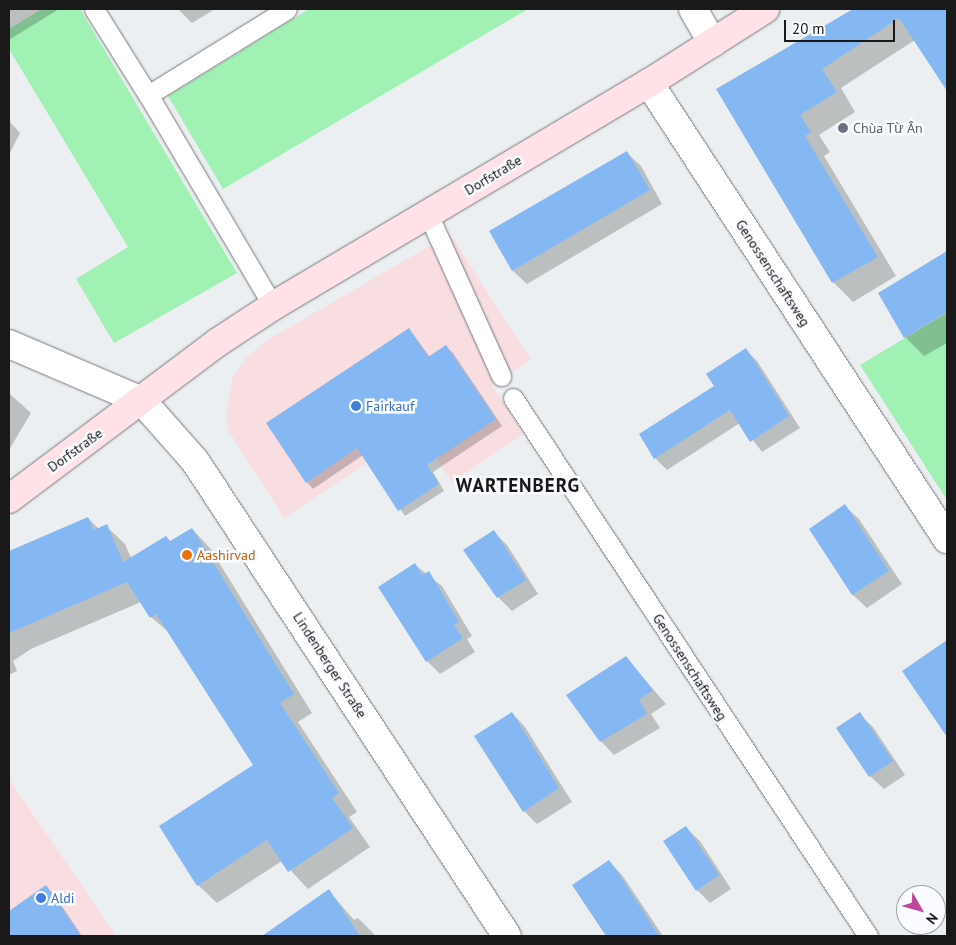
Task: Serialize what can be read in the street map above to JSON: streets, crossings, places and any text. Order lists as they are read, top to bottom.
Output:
{
  "streets": {
    "main road": ["Dorfstraße"],
    "street": ["Genossenschaftsweg", "Lindenberger Straße"]
  },
  "crossings": [
    ["Dorfstraße", "Genossenschaftsweg"],
    ["Dorfstraße", "Lindenberger Straße"]
  ],
  "districts": ["WARTENBERG"],
  "places": [
    "Chùa Từ Ân",
    "Fairkauf",
    "Aashirvad",
    "Aldi"
  ],
  "scale_bar": "20 m",
  "north": "bottom right"
}
